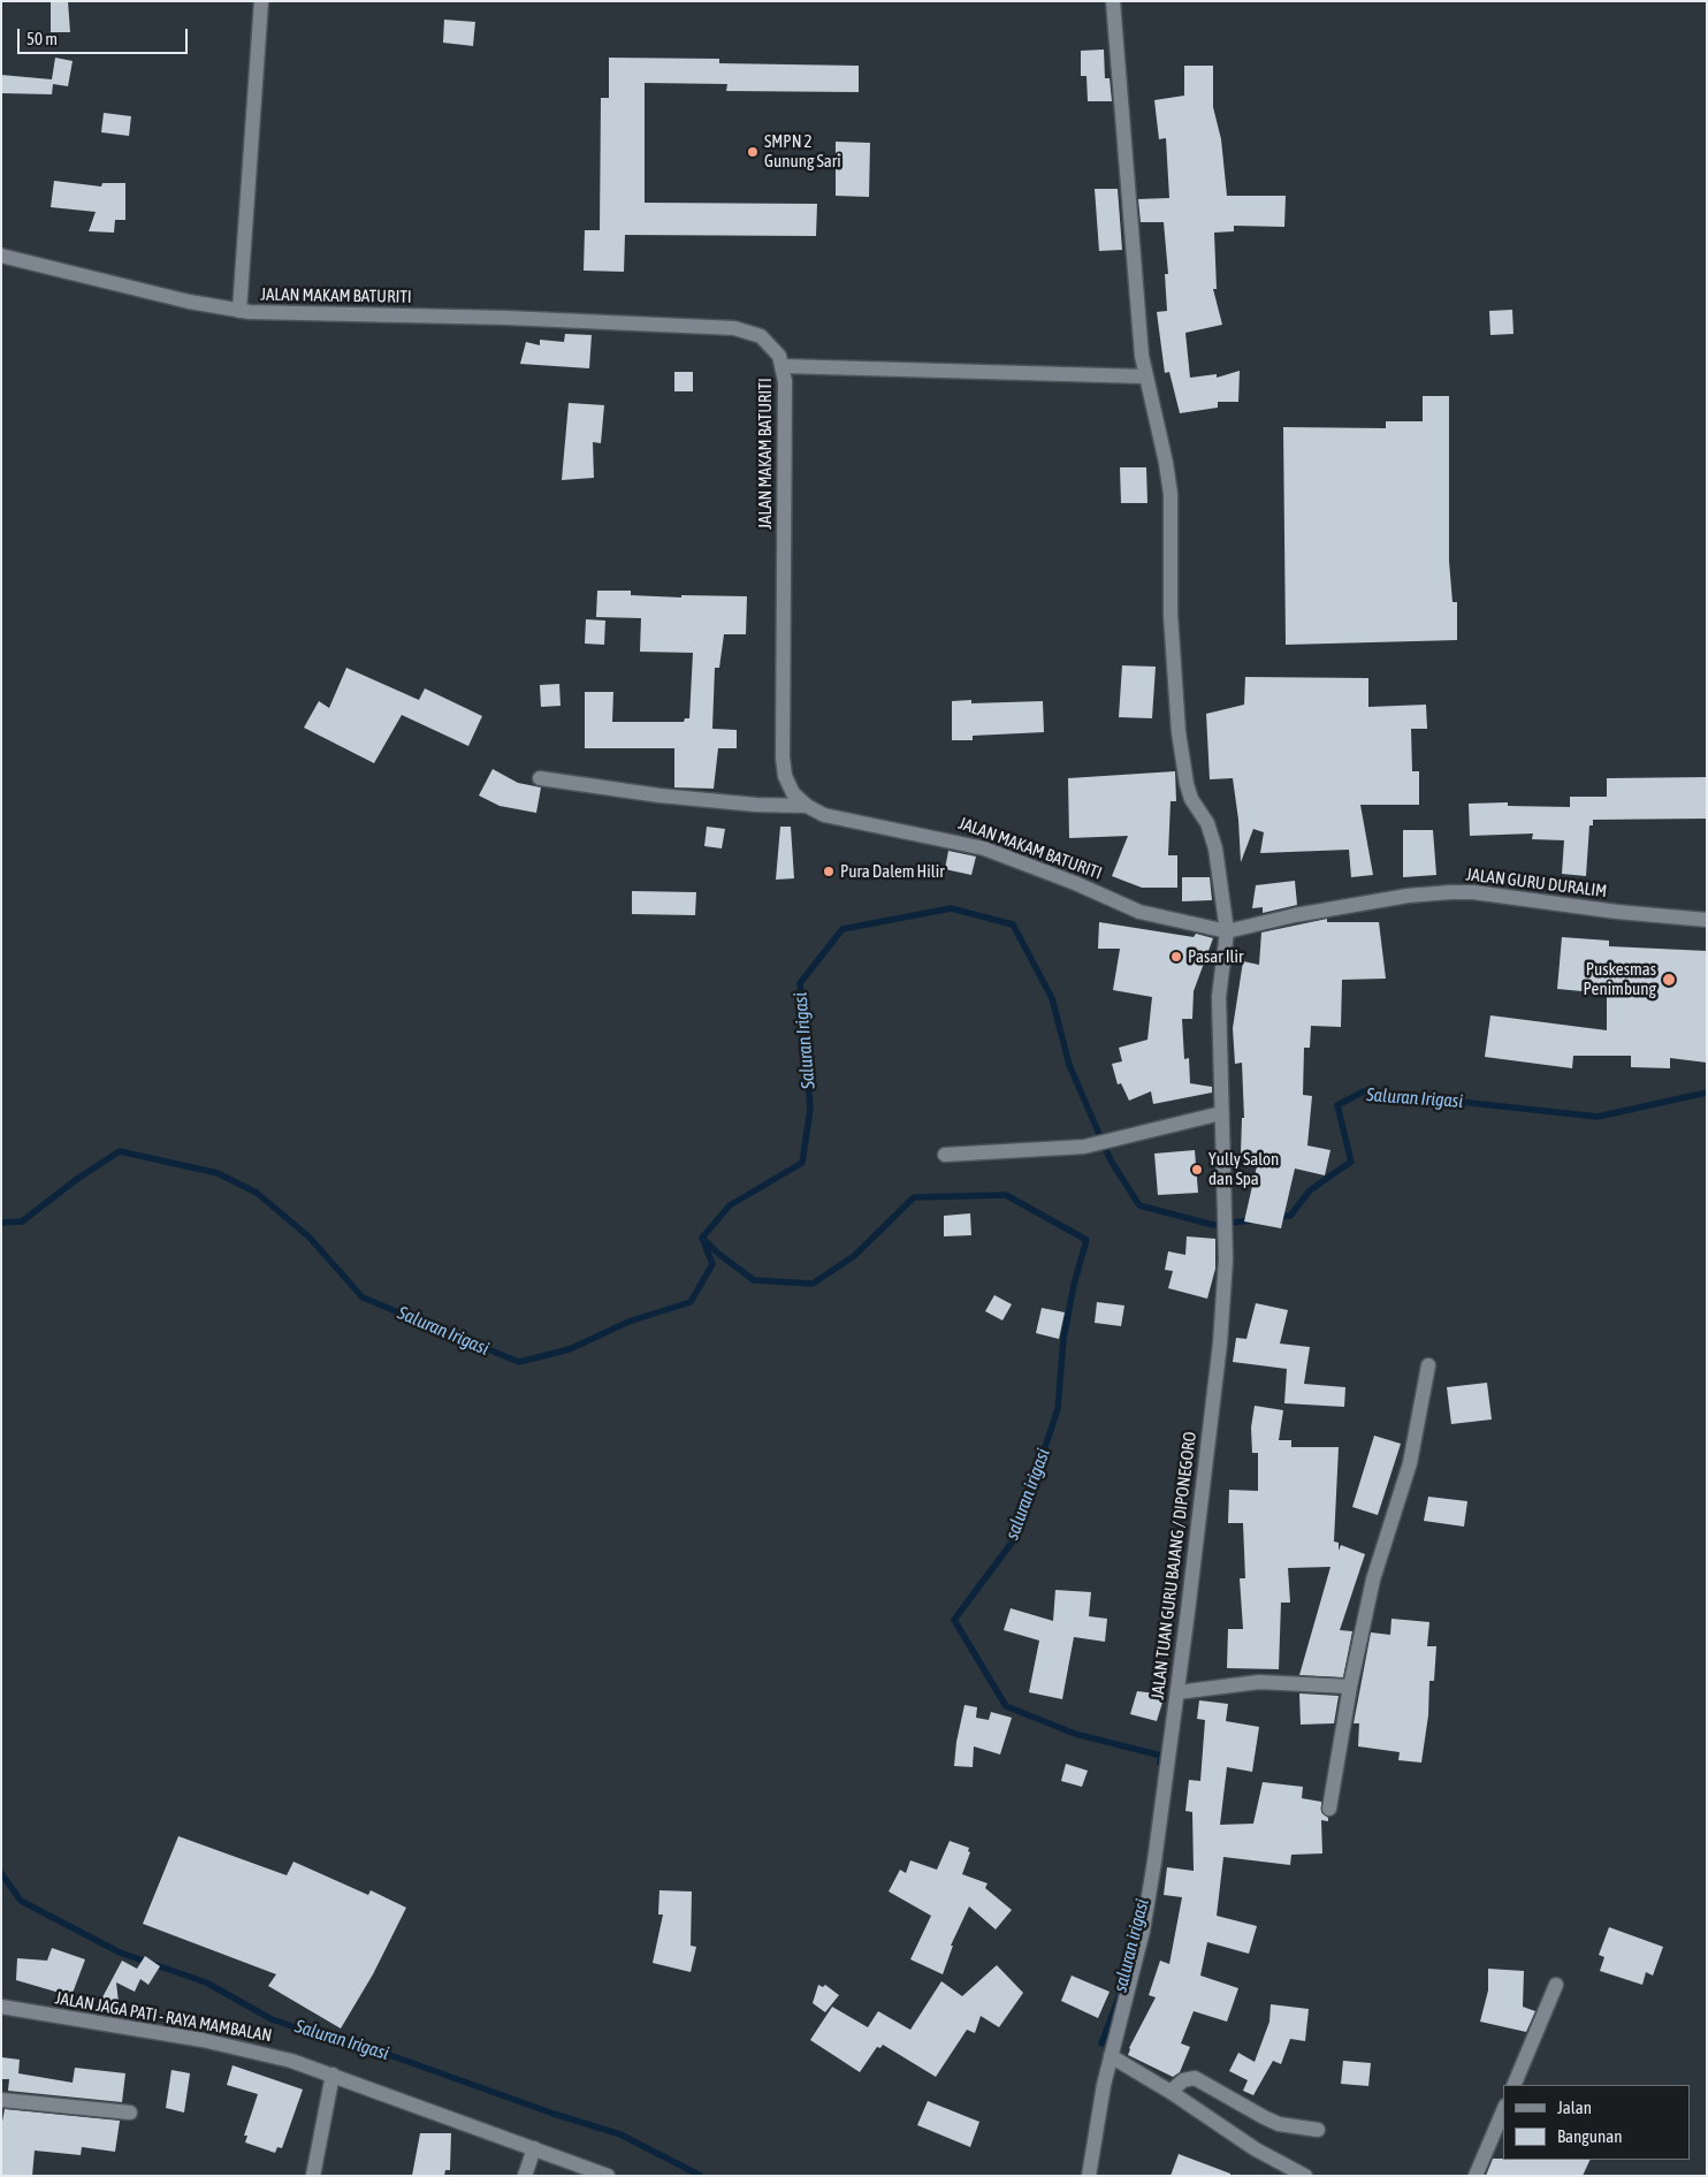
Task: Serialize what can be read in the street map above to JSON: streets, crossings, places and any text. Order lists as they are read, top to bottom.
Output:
{
  "streets": {
    "street": [
      "JALAN MAKAM BATURITI",
      "JALAN GURU DURALIM",
      "JALAN TUAN GURU BAJANG / DIPONEGORO",
      "JALAN JAGA PATI - RAYA MAMBALAN"
    ]
  },
  "crossings": [
    ["JALAN MAKAM BATURITI", "JALAN GURU DURALIM"],
    ["JALAN MAKAM BATURITI", "JALAN TUAN GURU BAJANG / DIPONEGORO"],
    ["JALAN GURU DURALIM", "JALAN TUAN GURU BAJANG / DIPONEGORO"]
  ],
  "water": ["Saluran Irigasi", "saluran irigasi"],
  "places": [
    "SMPN 2 Gunung Sari",
    "Pura Dalem Hilir",
    "Pasar Ilir",
    "Puskesmas Penimbung",
    "Yully Salon dan Spa"
  ],
  "legend": ["Jalan", "Bangunan"],
  "scale_bar": "50 m"
}
